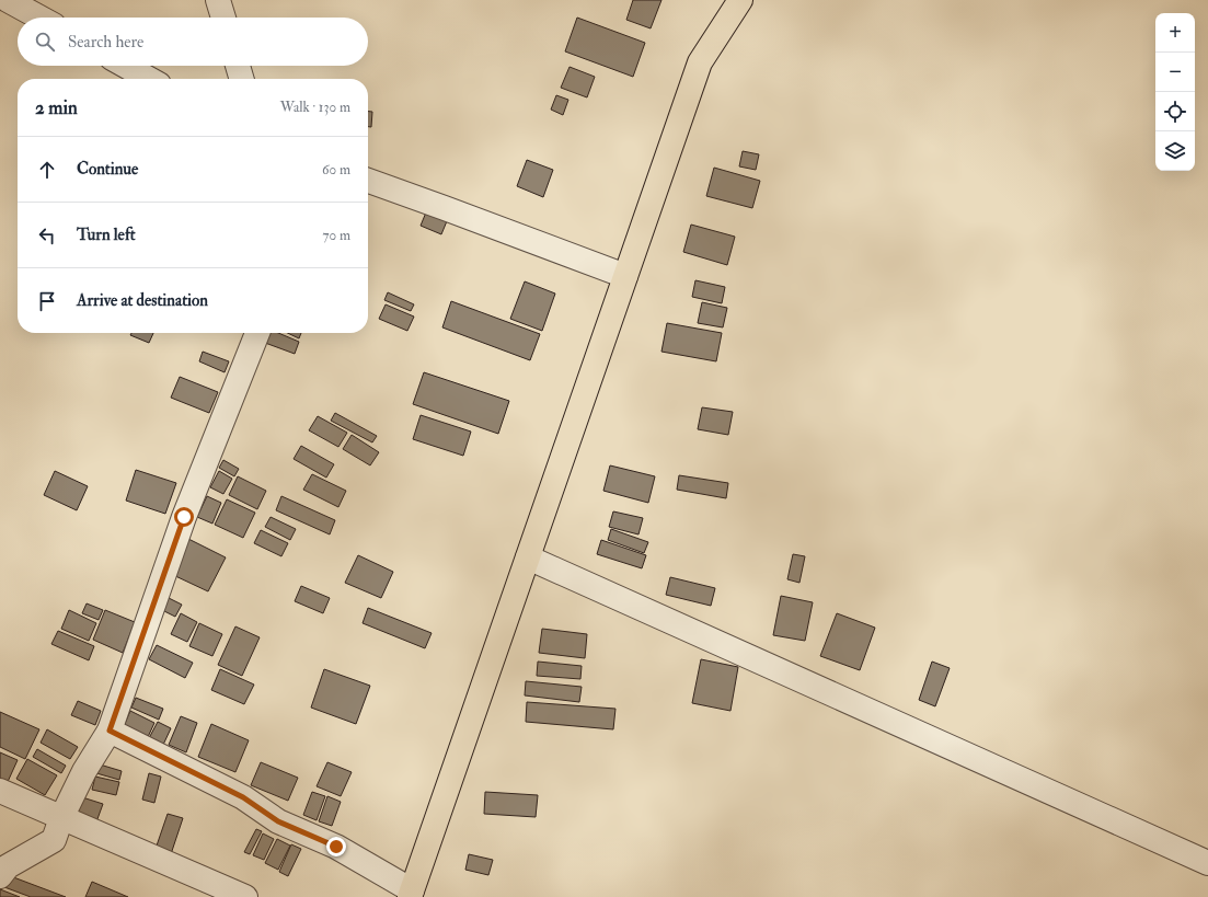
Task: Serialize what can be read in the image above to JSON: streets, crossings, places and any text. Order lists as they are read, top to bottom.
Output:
{
  "page": {
    "map_buttons": ["+", "−"],
    "search": "Search here",
    "heading": ["2 min", "Walk · 130 m"],
    "list": [
      ["Continue", "60 m"],
      ["Turn left", "70 m"],
      "Arrive at destination"
    ]
  }
}
